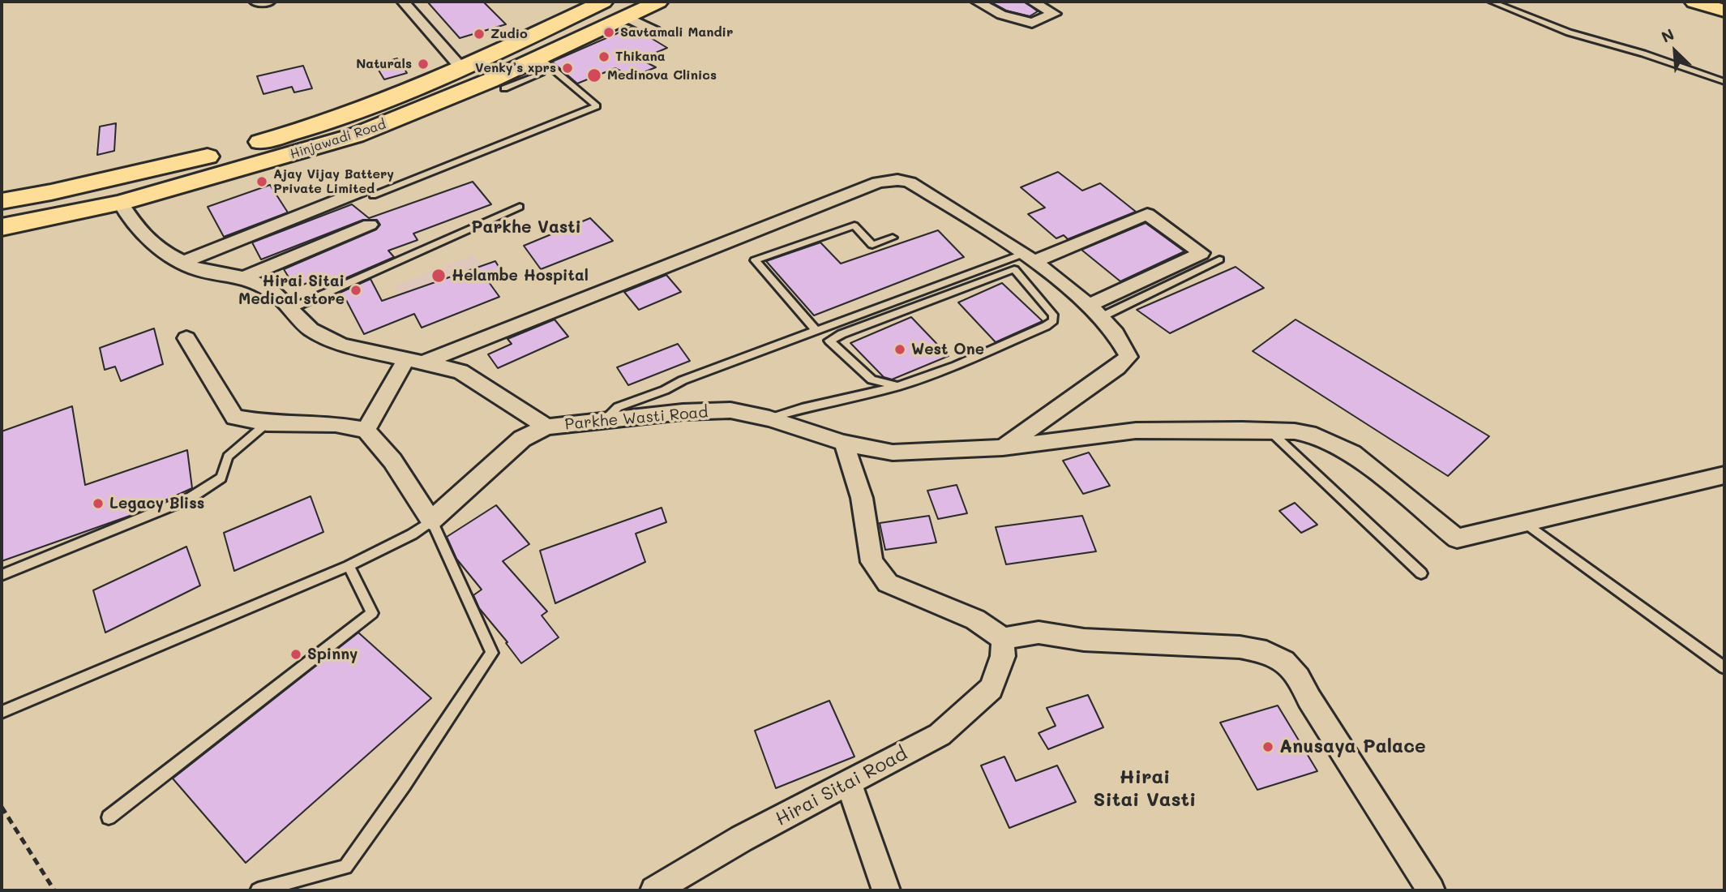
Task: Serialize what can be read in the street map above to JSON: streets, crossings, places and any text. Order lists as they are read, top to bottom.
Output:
{
  "streets": {
    "main road": ["Hinjawadi Road"],
    "street": ["Parkhe Wasti Road", "Hirai Sitai Road"]
  },
  "crossings": [
    ["Hinjawadi Road", "Parkhe Wasti Road"]
  ],
  "districts": ["Parkhe Vasti", "Hirai Sitai Vasti"],
  "places": [
    "Savtamali Mandir",
    "Zudio",
    "Thikana",
    "Naturals",
    "Venky’s xprs",
    "Medinova Clinics",
    "Ajay Vijay Battery Private Limited",
    "Helambe Hospital",
    "Hirai Sitai Medical store",
    "West One",
    "Legacy Bliss",
    "Spinny",
    "Anusaya Palace"
  ],
  "north": "top left"
}
